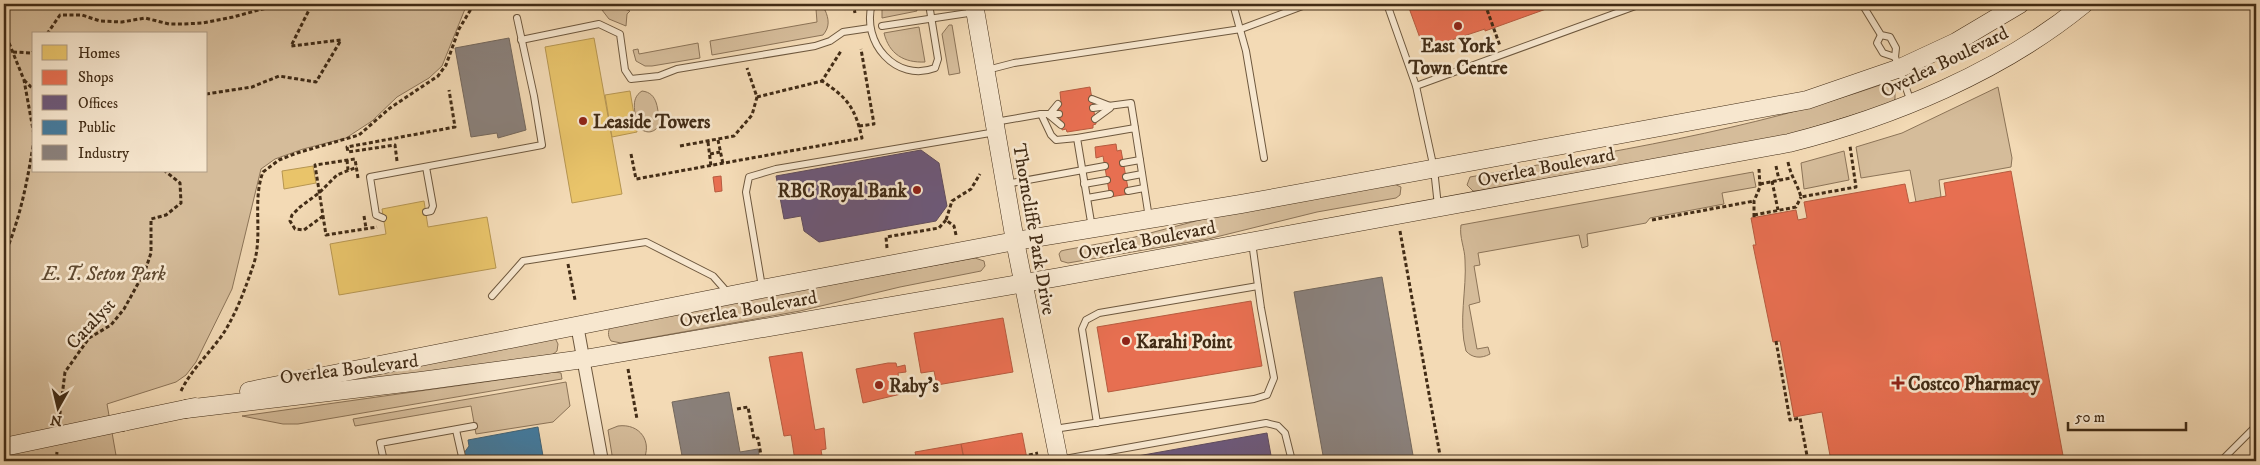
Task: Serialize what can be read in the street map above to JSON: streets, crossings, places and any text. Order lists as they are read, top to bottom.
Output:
{
  "streets": {
    "main road": ["Overlea Boulevard", "Thorncliffe Park Drive"],
    "path": ["Catalyst"]
  },
  "crossings": [
    ["Overlea Boulevard", "Thorncliffe Park Drive"]
  ],
  "parks": ["E. T. Seton Park"],
  "places": {
    "other": [
      "East York Town Centre",
      "Leaside Towers",
      "RBC Royal Bank",
      "Karahi Point",
      "Raby's"
    ],
    "health": ["Costco Pharmacy"]
  },
  "legend": [
    "Homes",
    "Shops",
    "Offices",
    "Public",
    "Industry"
  ],
  "scale_bar": "50 m",
  "north": "bottom"
}
